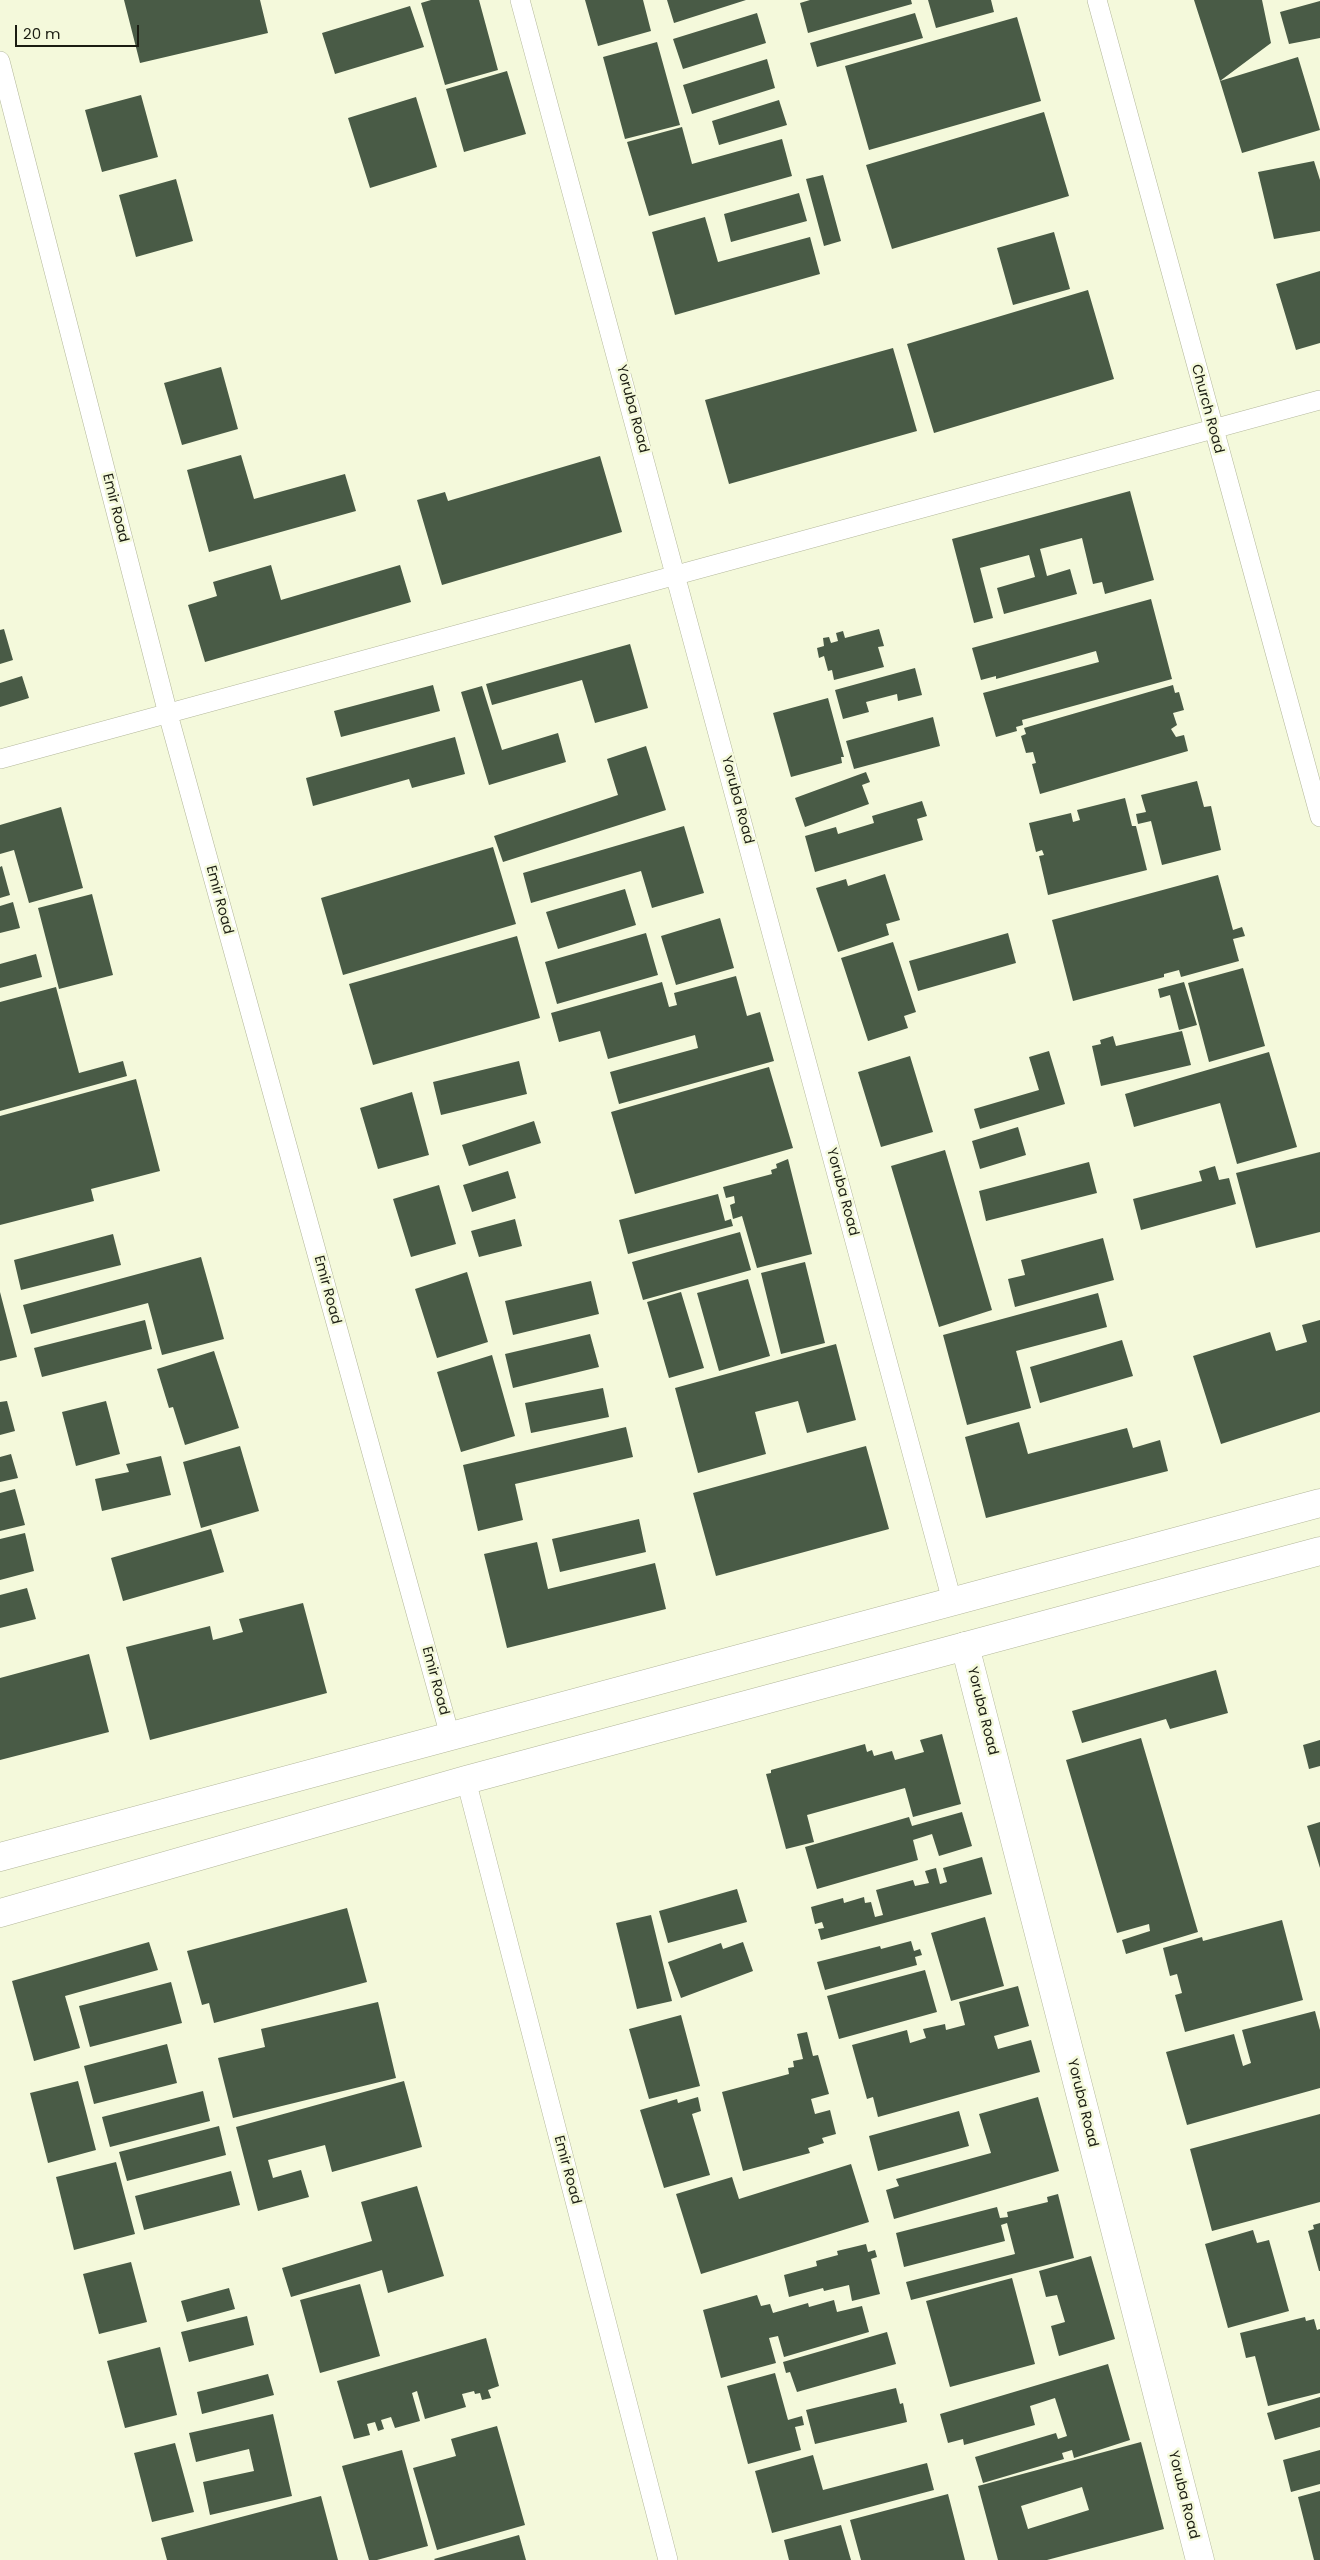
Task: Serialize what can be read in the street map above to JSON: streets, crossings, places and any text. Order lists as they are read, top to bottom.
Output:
{
  "streets": {
    "main road": ["Yoruba Road"],
    "lane": ["Church Road", "Emir Road"]
  },
  "scale_bar": "20 m"
}
